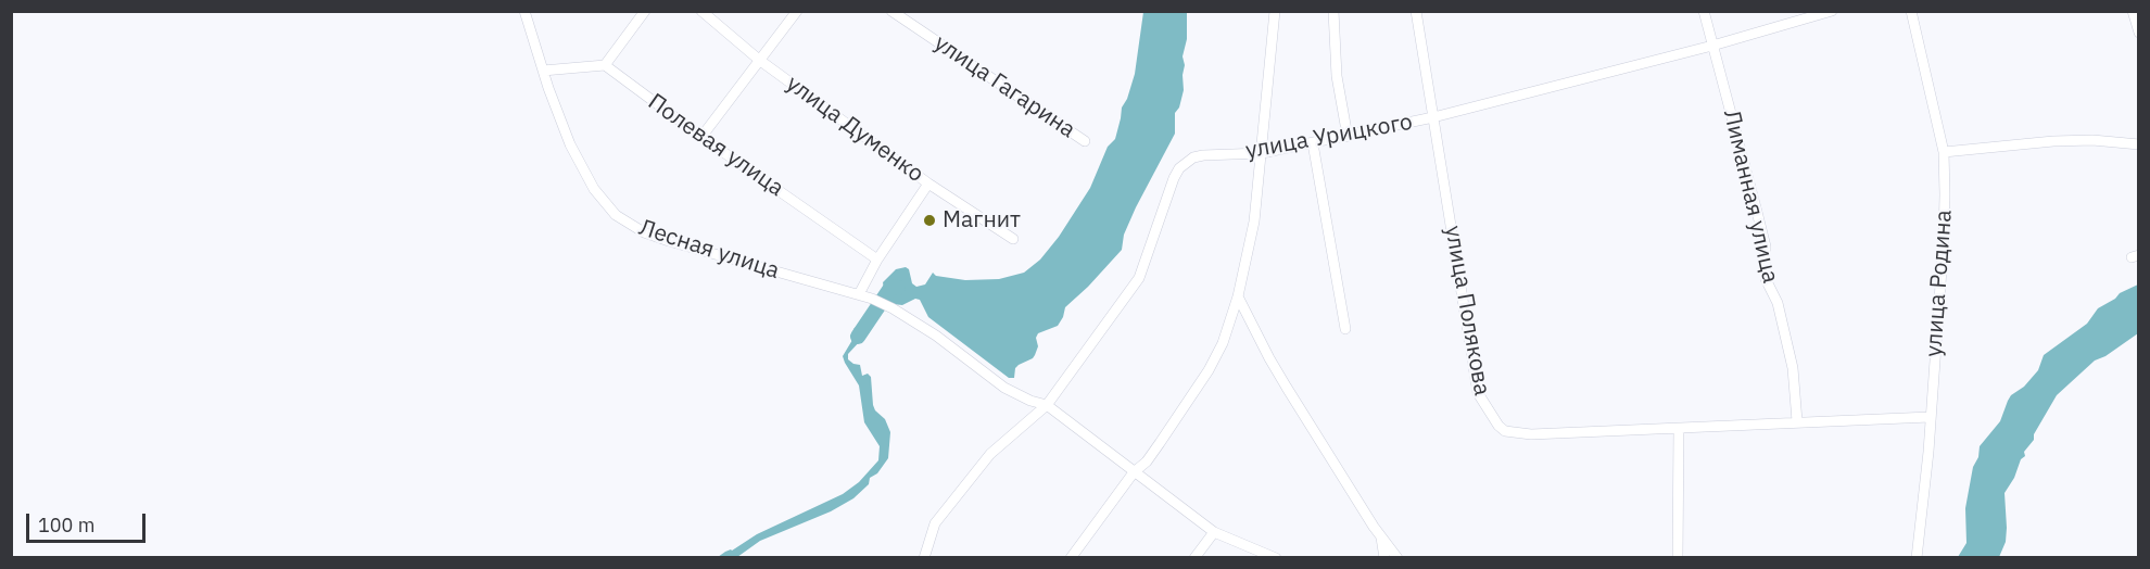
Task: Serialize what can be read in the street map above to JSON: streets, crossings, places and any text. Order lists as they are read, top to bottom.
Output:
{
  "streets": {
    "street": [
      "улица Гагарина",
      "улица Думенко",
      "улица Урицкого",
      "Полевая улица",
      "Лиманная улица",
      "Лесная улица",
      "улица Родина",
      "улица Полякова"
    ]
  },
  "crossings": [
    ["улица Урицкого", "Лиманная улица"],
    ["улица Урицкого", "Лесная улица"],
    ["улица Урицкого", "улица Полякова"],
    ["Лиманная улица", "улица Полякова"],
    ["улица Родина", "улица Полякова"]
  ],
  "places": ["Магнит"],
  "scale_bar": "100 m"
}
